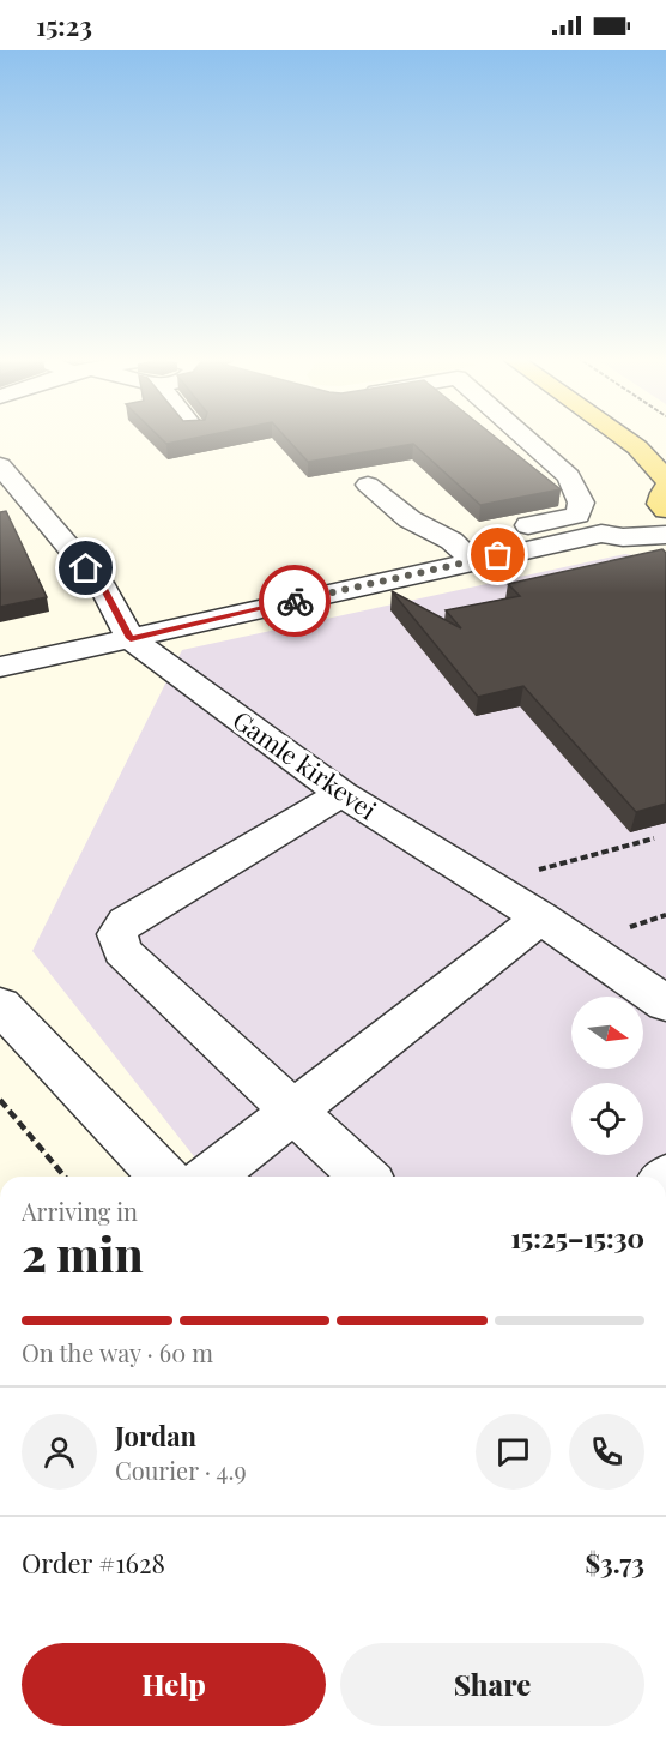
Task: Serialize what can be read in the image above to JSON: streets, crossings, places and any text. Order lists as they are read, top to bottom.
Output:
{
  "streets": {
    "street": ["Gamle kirkevei"]
  },
  "north": "right",
  "page": {
    "status": "15:23",
    "heading": ["2 min", "Arriving in", "15:25–15:30"],
    "panel": [
      "Jordan",
      "Courier · 4.9",
      "Order #1628",
      "$3.73"
    ],
    "bar": "On the way · 60 m",
    "buttons": ["Help", "Share"]
  }
}
